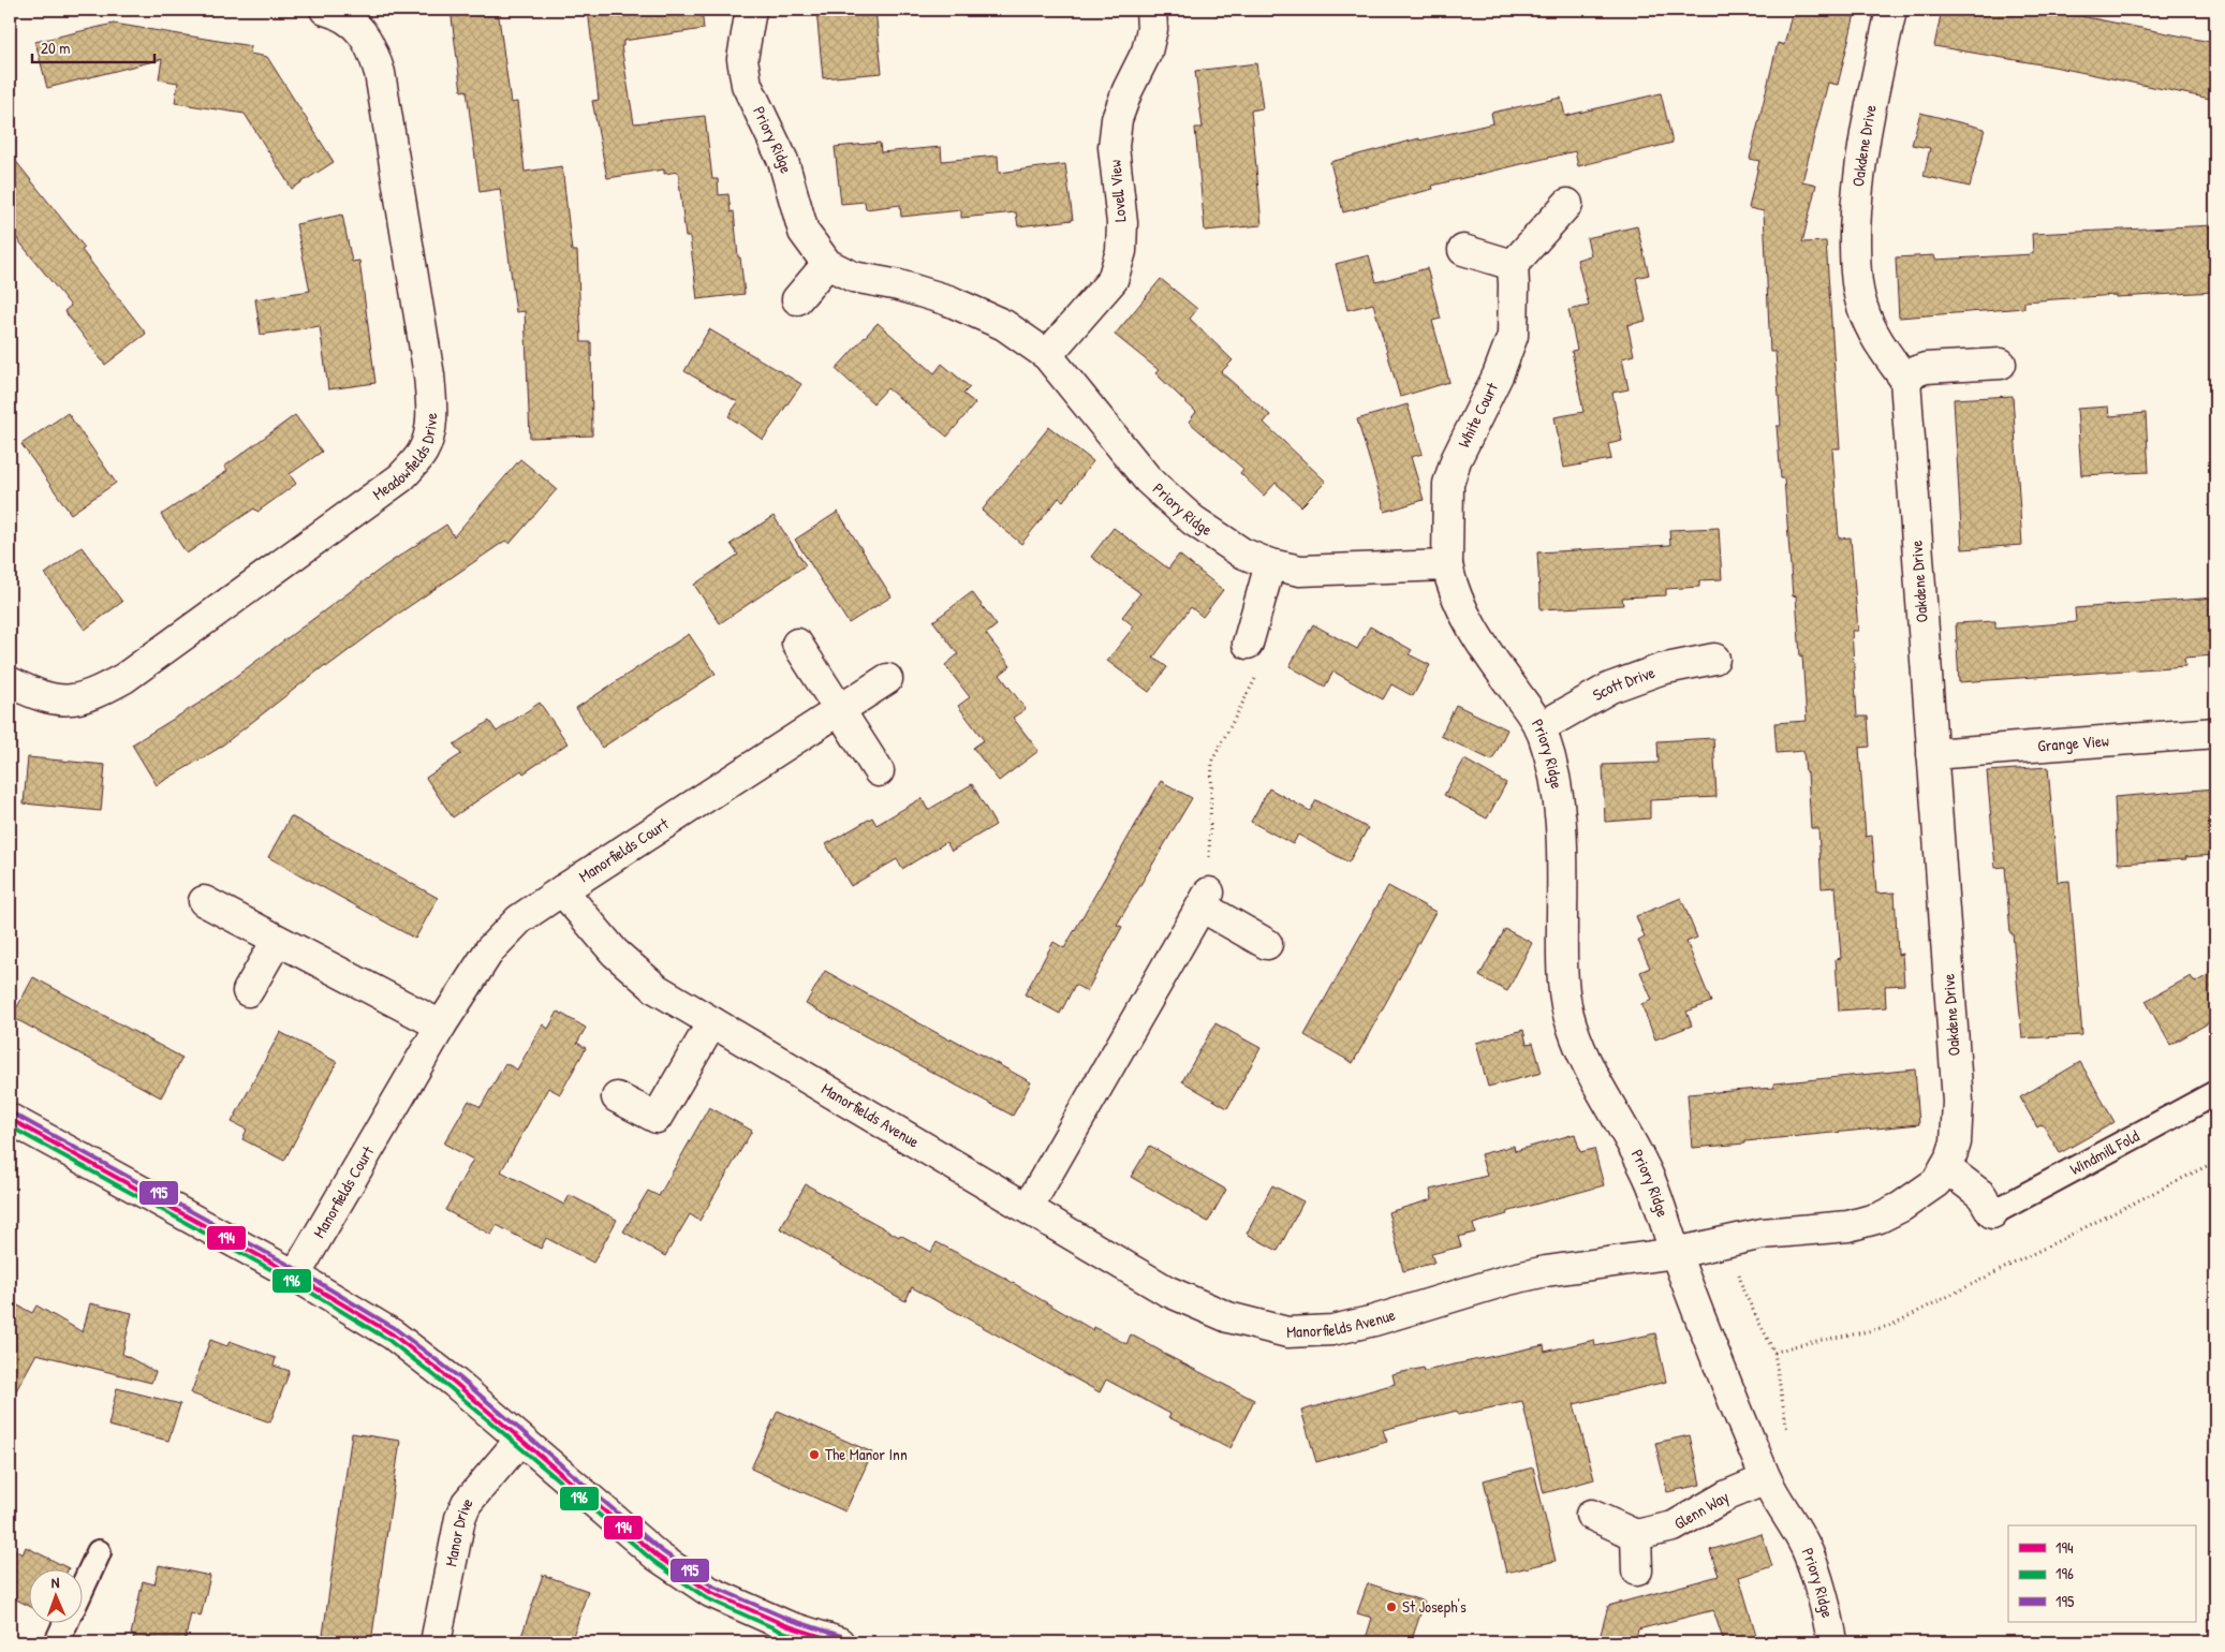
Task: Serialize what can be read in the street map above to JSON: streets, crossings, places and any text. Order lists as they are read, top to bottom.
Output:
{
  "streets": {
    "street": [
      "Priory Ridge",
      "Oakdene Drive",
      "Lovell View",
      "White Court",
      "Meadowfields Drive",
      "Scott Drive",
      "Grange View",
      "Manorfields Court",
      "Manorfields Avenue",
      "Glenn Way",
      "Manor Drive"
    ],
    "lane": ["Windmill Fold"]
  },
  "crossings": [
    ["Priory Ridge", "Oakdene Drive"],
    ["Priory Ridge", "Lovell View"],
    ["Priory Ridge", "White Court"],
    ["Priory Ridge", "Scott Drive"],
    ["Priory Ridge", "Manorfields Avenue"],
    ["Priory Ridge", "Glenn Way"],
    ["Oakdene Drive", "Grange View"],
    ["Oakdene Drive", "Manorfields Avenue"],
    ["Manorfields Court", "Manorfields Avenue"]
  ],
  "places": ["The Manor Inn", "St Joseph's"],
  "lines": ["transit line 195", "transit line 194", "transit line 196"],
  "legend": ["194", "196", "195"],
  "scale_bar": "20 m",
  "north": "top"
}
